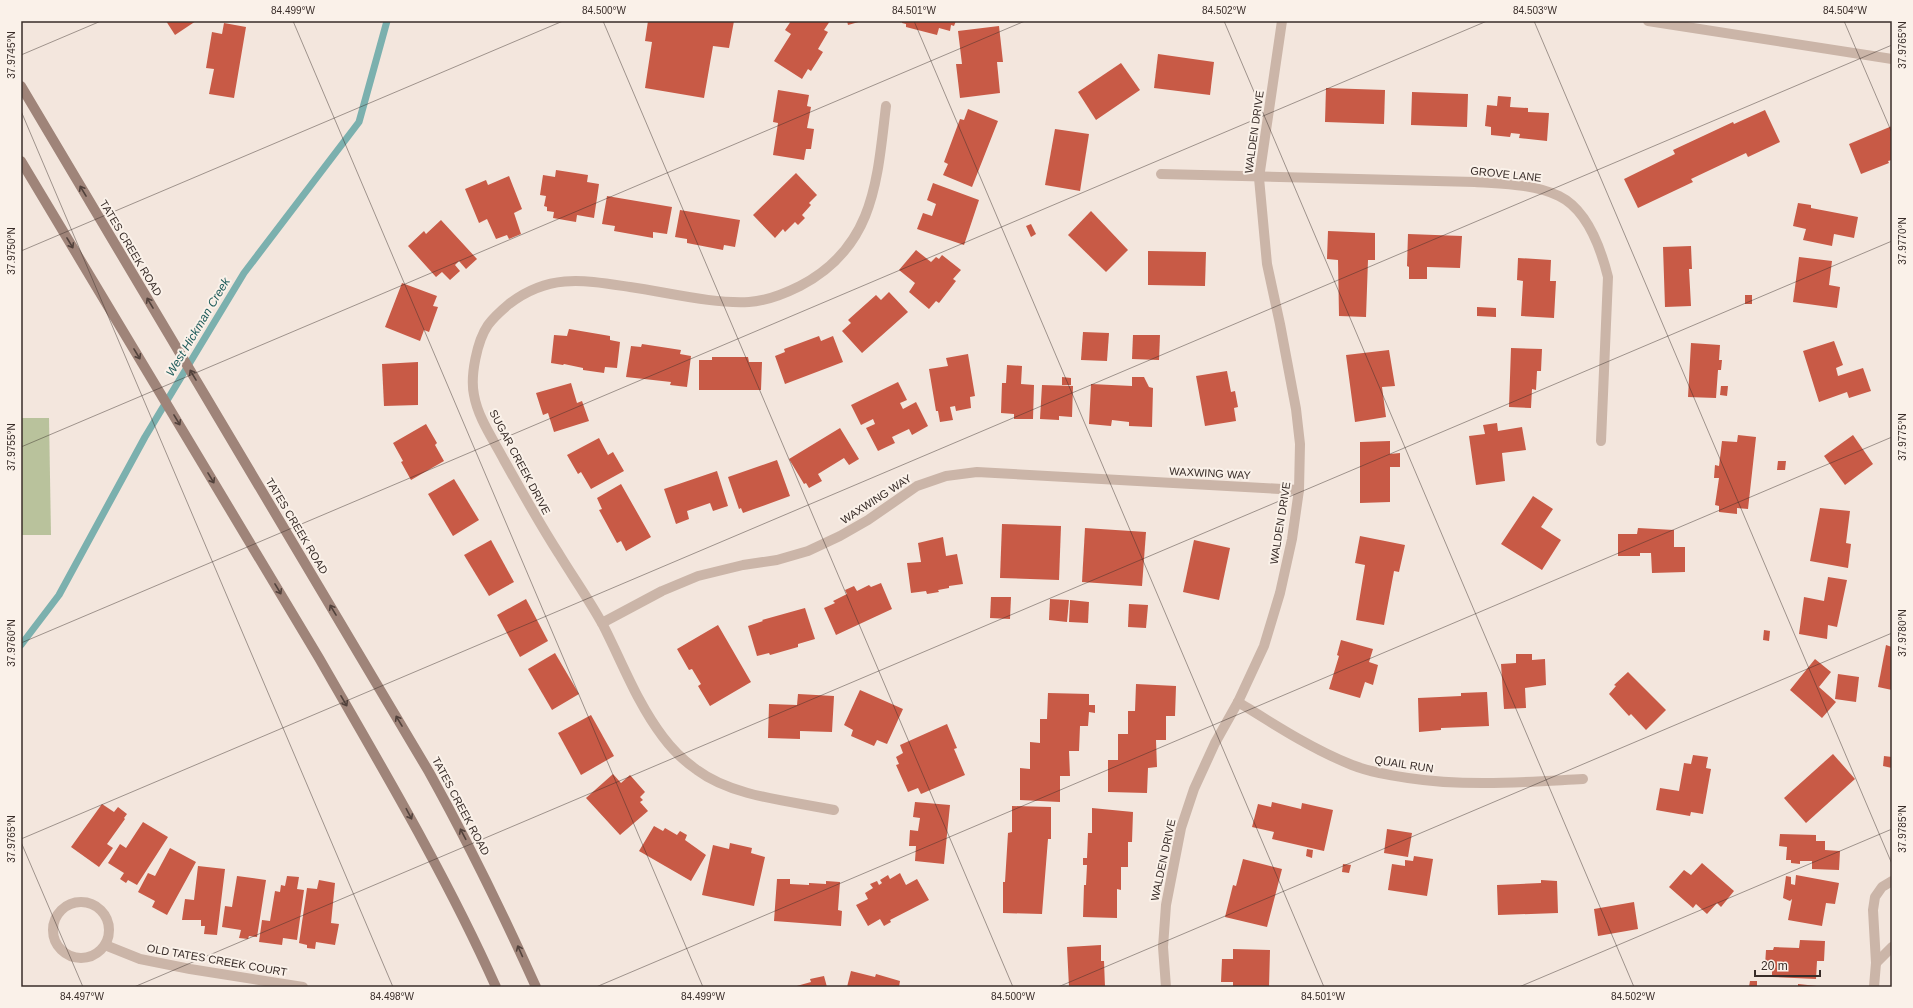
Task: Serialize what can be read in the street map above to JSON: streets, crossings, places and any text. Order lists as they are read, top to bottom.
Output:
{
  "streets": {
    "main road": ["TATES CREEK ROAD"],
    "street": [
      "WALDEN DRIVE",
      "GROVE LANE",
      "SUGAR CREEK DRIVE",
      "WAXWING WAY",
      "QUAIL RUN",
      "OLD TATES CREEK COURT"
    ]
  },
  "crossings": [
    ["WALDEN DRIVE", "GROVE LANE"],
    ["WALDEN DRIVE", "WAXWING WAY"],
    ["WALDEN DRIVE", "QUAIL RUN"],
    ["SUGAR CREEK DRIVE", "WAXWING WAY"]
  ],
  "water": ["West Hickman Creek"],
  "scale_bar": "20 m",
  "coordinates": [
    "84.499°W",
    "84.500°W",
    "84.501°W",
    "84.502°W",
    "84.503°W",
    "84.504°W",
    "37.9765°N",
    "37.9745°N",
    "37.9770°N",
    "37.9750°N",
    "37.9775°N",
    "37.9755°N",
    "37.9780°N",
    "37.9760°N",
    "37.9785°N",
    "84.497°W",
    "84.498°W"
  ]
}
